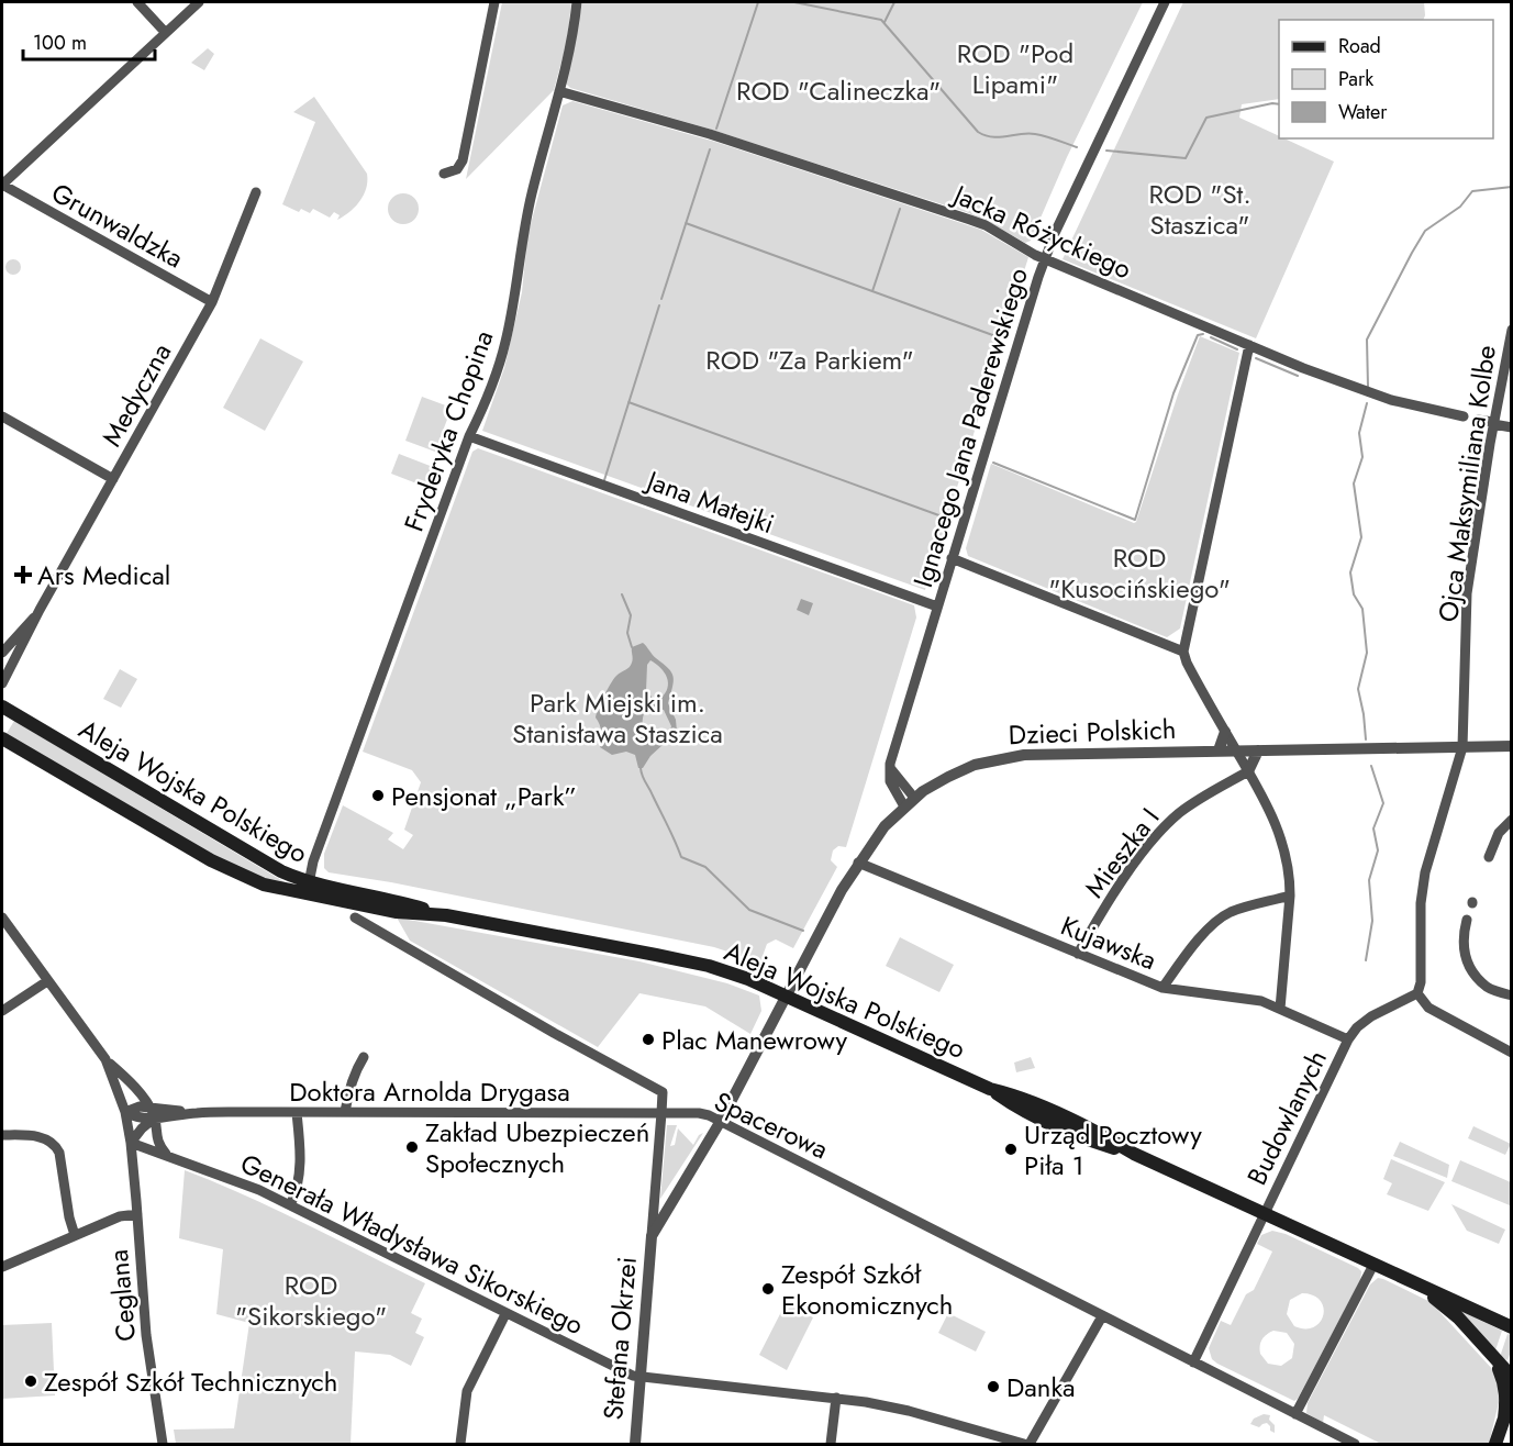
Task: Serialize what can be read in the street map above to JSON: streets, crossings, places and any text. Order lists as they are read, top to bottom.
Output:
{
  "streets": {
    "main road": ["Aleja Wojska Polskiego"],
    "street": [
      "Grunwaldzka",
      "Jacka Różyckiego",
      "Medyczna",
      "Ignacego Jana Paderewskiego",
      "Fryderyka Chopina",
      "Ojca Maksymiliana Kolbe",
      "Jana Matejki",
      "Dzieci Polskich",
      "Mieszka I",
      "Kujawska",
      "Doktora Arnolda Drygasa",
      "Budowlanych",
      "Spacerowa",
      "Generała Władysława Sikorskiego",
      "Ceglana",
      "Stefana Okrzei"
    ]
  },
  "crossings": [
    ["Grunwaldzka", "Medyczna"],
    ["Jacka Różyckiego", "Ignacego Jana Paderewskiego"],
    ["Jacka Różyckiego", "Fryderyka Chopina"],
    ["Ignacego Jana Paderewskiego", "Jana Matejki"],
    ["Fryderyka Chopina", "Jana Matejki"],
    ["Fryderyka Chopina", "Aleja Wojska Polskiego"],
    ["Ojca Maksymiliana Kolbe", "Dzieci Polskich"],
    ["Ojca Maksymiliana Kolbe", "Budowlanych"],
    ["Dzieci Polskich", "Aleja Wojska Polskiego"],
    ["Dzieci Polskich", "Kujawska"],
    ["Dzieci Polskich", "Spacerowa"],
    ["Dzieci Polskich", "Stefana Okrzei"],
    ["Aleja Wojska Polskiego", "Budowlanych"],
    ["Mieszka I", "Kujawska"],
    ["Kujawska", "Budowlanych"],
    ["Doktora Arnolda Drygasa", "Spacerowa"],
    ["Doktora Arnolda Drygasa", "Ceglana"],
    ["Doktora Arnolda Drygasa", "Stefana Okrzei"],
    ["Budowlanych", "Spacerowa"],
    ["Spacerowa", "Stefana Okrzei"],
    ["Generała Władysława Sikorskiego", "Ceglana"],
    ["Generała Władysława Sikorskiego", "Stefana Okrzei"]
  ],
  "parks": [
    "ROD \"Pod Lipami\"",
    "ROD \"Calineczka\"",
    "ROD \"St. Staszica\"",
    "ROD \"Za Parkiem\"",
    "ROD \"Kusocińskiego\"",
    "Park Miejski im. Stanisława Staszica",
    "ROD \"Sikorskiego\""
  ],
  "places": {
    "health": ["Ars Medical"],
    "other": [
      "Pensjonat „Park”",
      "Plac Manewrowy",
      "Zakład Ubezpieczeń Społecznych",
      "Urząd Pocztowy Piła 1",
      "Zespół Szkół Ekonomicznych",
      "Zespół Szkół Technicznych",
      "Danka"
    ]
  },
  "legend": ["Road", "Park", "Water"],
  "scale_bar": "100 m"
}
